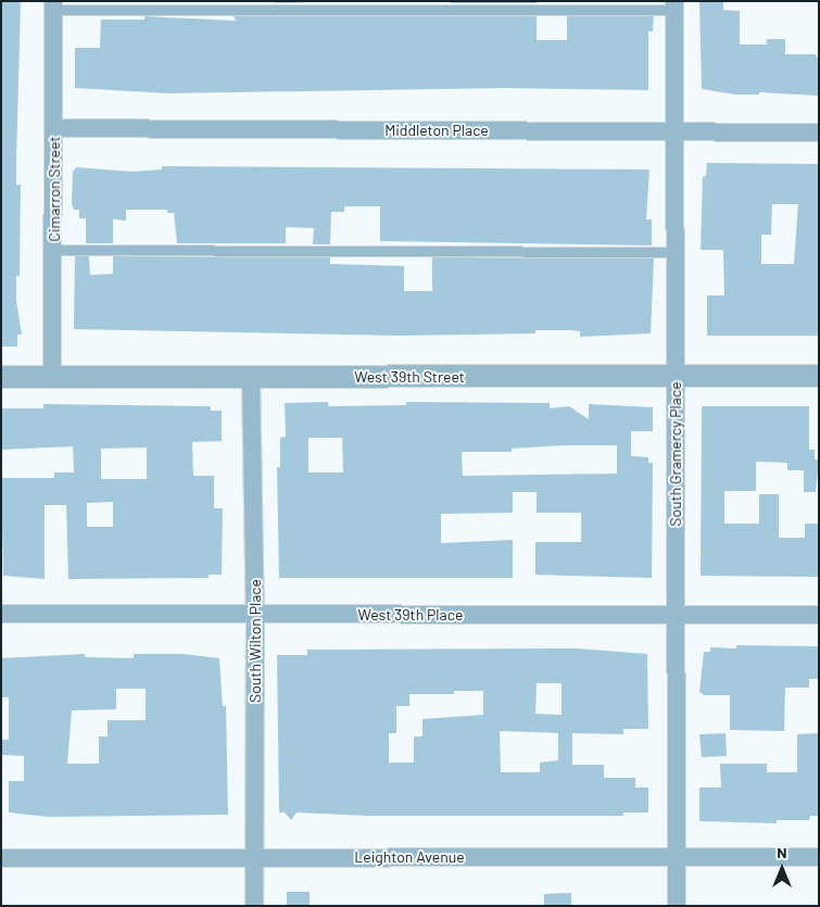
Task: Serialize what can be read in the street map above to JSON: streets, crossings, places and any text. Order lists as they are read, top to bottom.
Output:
{
  "streets": {
    "street": [
      "Middleton Place",
      "Cimarron Street",
      "West 39th Street",
      "South Gramercy Place",
      "West 39th Place",
      "South Wilton Place",
      "Leighton Avenue"
    ]
  },
  "crossings": [
    ["Middleton Place", "Cimarron Street"],
    ["Middleton Place", "South Gramercy Place"],
    ["Cimarron Street", "West 39th Street"],
    ["West 39th Street", "South Gramercy Place"],
    ["West 39th Street", "South Wilton Place"],
    ["South Gramercy Place", "West 39th Place"],
    ["South Gramercy Place", "Leighton Avenue"],
    ["West 39th Place", "South Wilton Place"],
    ["South Wilton Place", "Leighton Avenue"]
  ],
  "north": "top"
}
